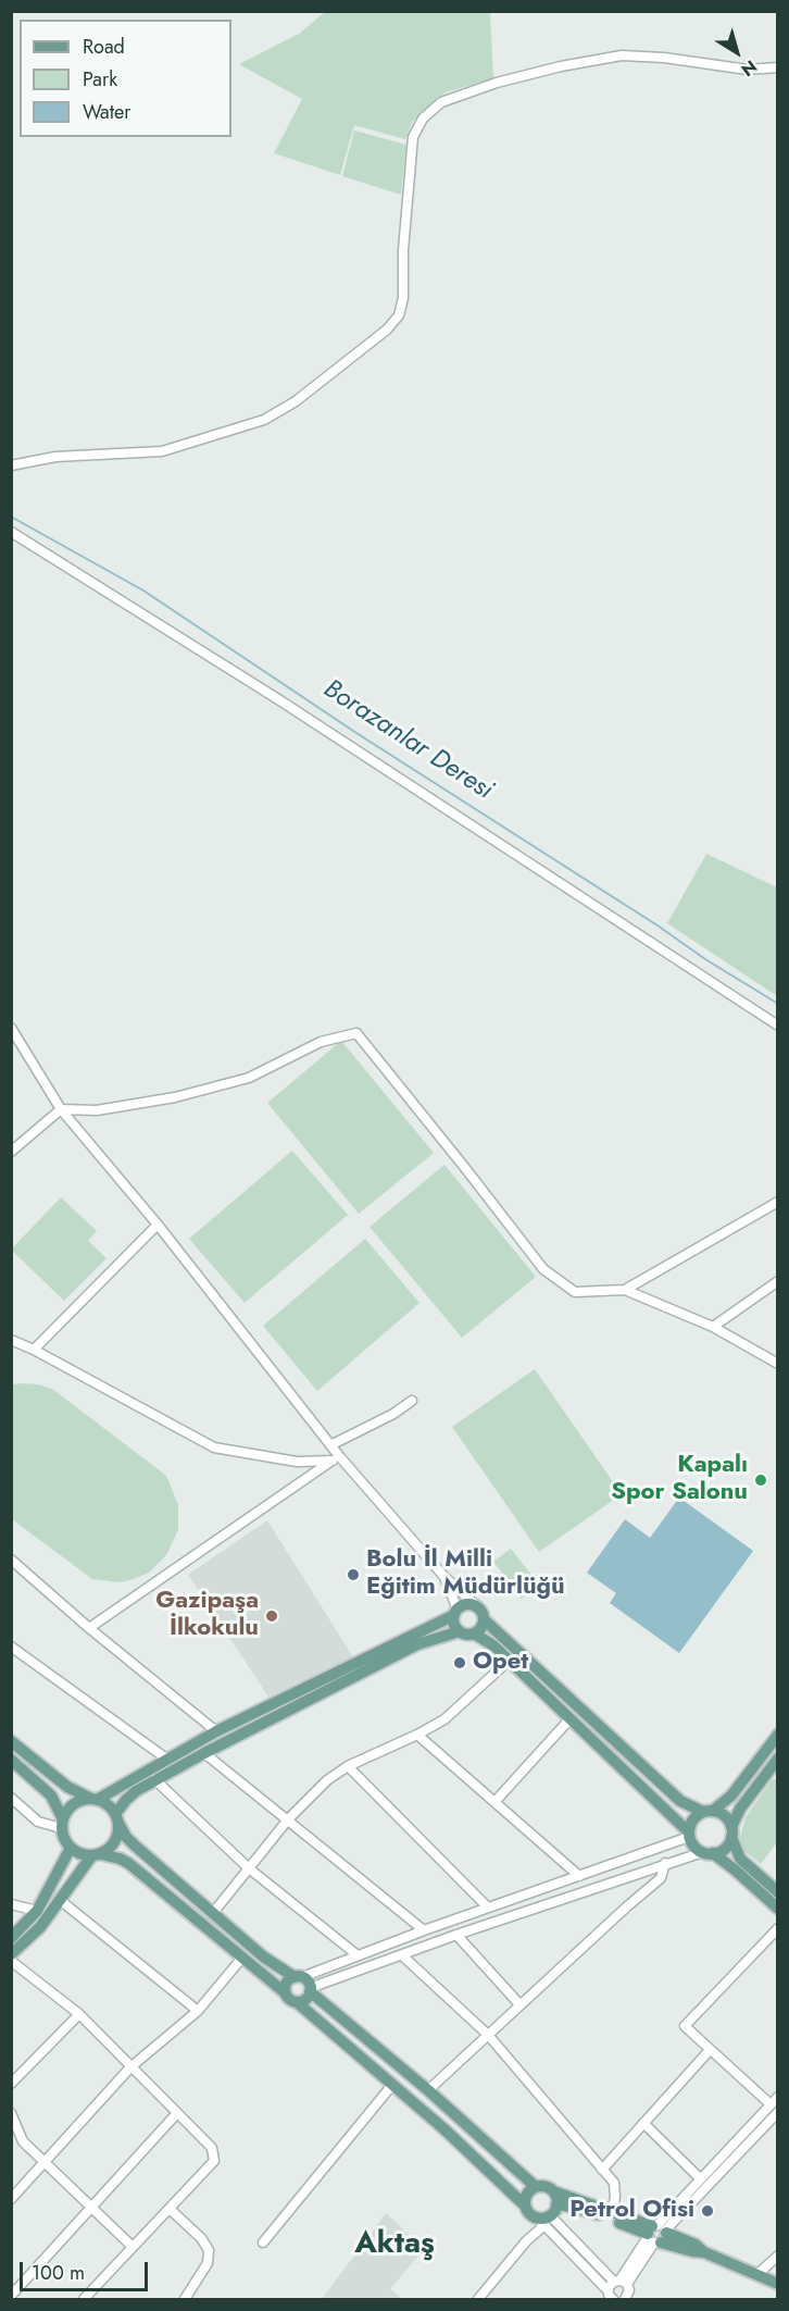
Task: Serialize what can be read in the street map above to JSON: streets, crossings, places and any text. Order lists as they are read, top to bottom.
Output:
{
  "districts": ["Aktaş"],
  "water": ["Borazanlar Deresi"],
  "places": [
    "Kapalı Spor Salonu",
    "Bolu İl Milli Eğitim Müdürlüğü",
    "Gazipaşa İlkokulu",
    "Opet",
    "Petrol Ofisi"
  ],
  "legend": ["Road", "Park", "Water"],
  "scale_bar": "100 m",
  "north": "bottom right"
}
